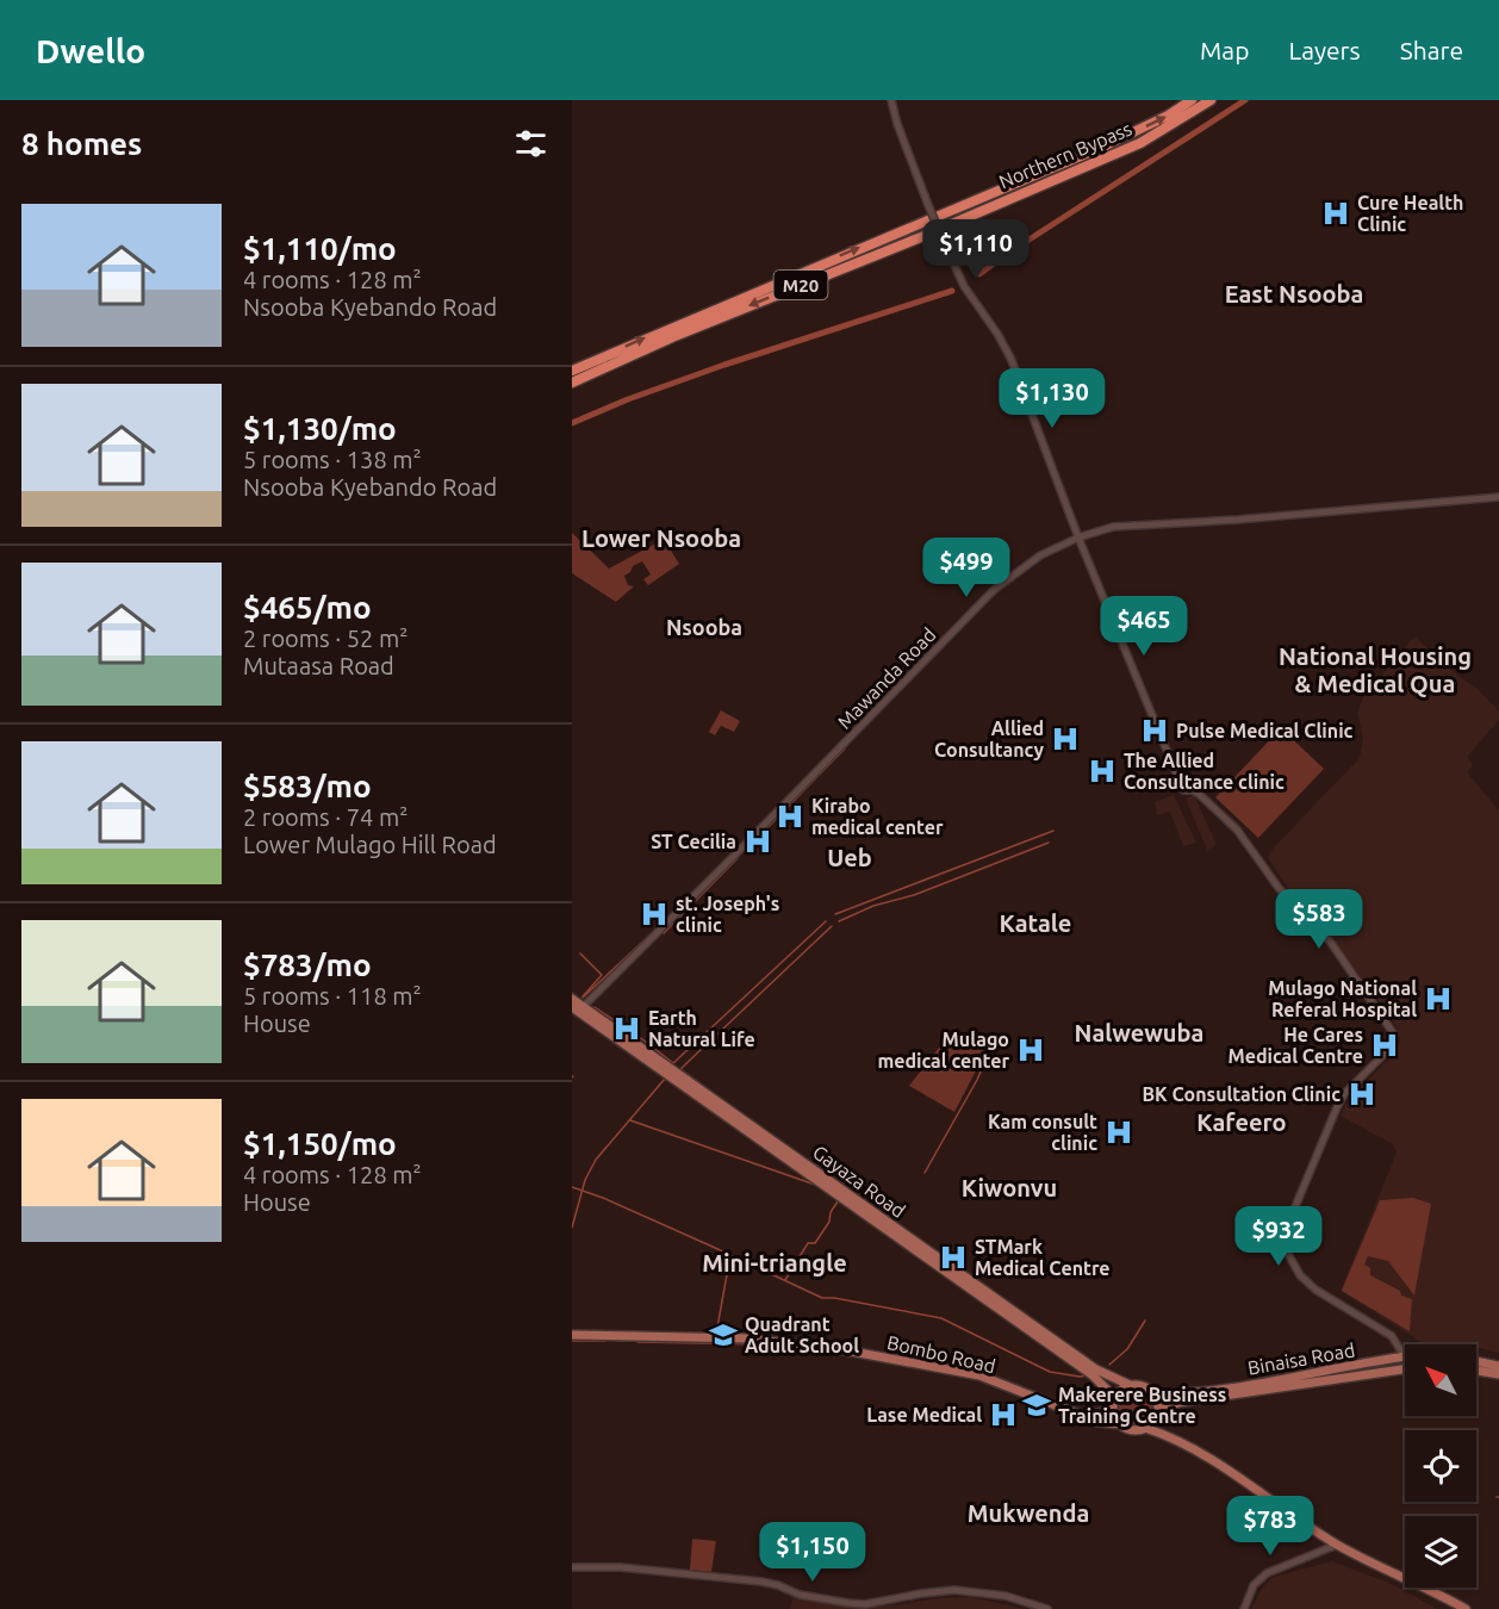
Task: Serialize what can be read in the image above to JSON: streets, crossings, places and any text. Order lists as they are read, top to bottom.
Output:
{
  "streets": {
    "highway": ["Northern Bypass", "M20"],
    "main road": ["Gayaza Road", "Bombo Road", "Binaisa Road"],
    "street": ["Mawanda Road"]
  },
  "crossings": [
    ["Mawanda Road", "Gayaza Road"],
    ["Gayaza Road", "Bombo Road"],
    ["Gayaza Road", "Binaisa Road"],
    ["Bombo Road", "Binaisa Road"]
  ],
  "districts": [
    "East Nsooba",
    "Lower Nsooba",
    "Nsooba",
    "National Housing & Medical Qua",
    "Ueb",
    "Katale",
    "Nalwewuba",
    "Kafeero",
    "Kiwonvu",
    "Mini-triangle",
    "Mukwenda"
  ],
  "places": {
    "hospital": [
      "Cure Health Clinic",
      "Pulse Medical Clinic",
      "Allied Consultancy",
      "The Allied Consultance clinic",
      "Kirabo medical center",
      "ST Cecilia",
      "st. Joseph's clinic",
      "Mulago National Referal Hospital",
      "Earth Natural Life",
      "He Cares Medical Centre",
      "Mulago medical center",
      "BK Consultation Clinic",
      "Kam consult clinic",
      "STMark Medical Centre",
      "Lase Medical"
    ],
    "school or university": ["Quadrant Adult School", "Makerere Business Training Centre"]
  },
  "north": "top left",
  "page": {
    "header": "Dwello",
    "nav": ["Map", "Layers", "Share"],
    "heading": "8 homes",
    "list": [
      {
        "name": "$1,110/mo",
        "note": "4 rooms · 128 m² · Nsooba Kyebando Road"
      },
      {
        "name": "$1,130/mo",
        "note": "5 rooms · 138 m² · Nsooba Kyebando Road"
      },
      {
        "name": "$465/mo",
        "note": "2 rooms · 52 m² · Mutaasa Road"
      },
      {
        "name": "$583/mo",
        "note": "2 rooms · 74 m² · Lower Mulago Hill Road"
      },
      {
        "name": "$783/mo",
        "note": "5 rooms · 118 m² · House"
      },
      {
        "name": "$1,150/mo",
        "note": "4 rooms · 128 m² · House"
      }
    ],
    "price": [
      "$1,110",
      "$1,130",
      "$499",
      "$465",
      "$583",
      "$932",
      "$783",
      "$1,150"
    ]
  }
}
